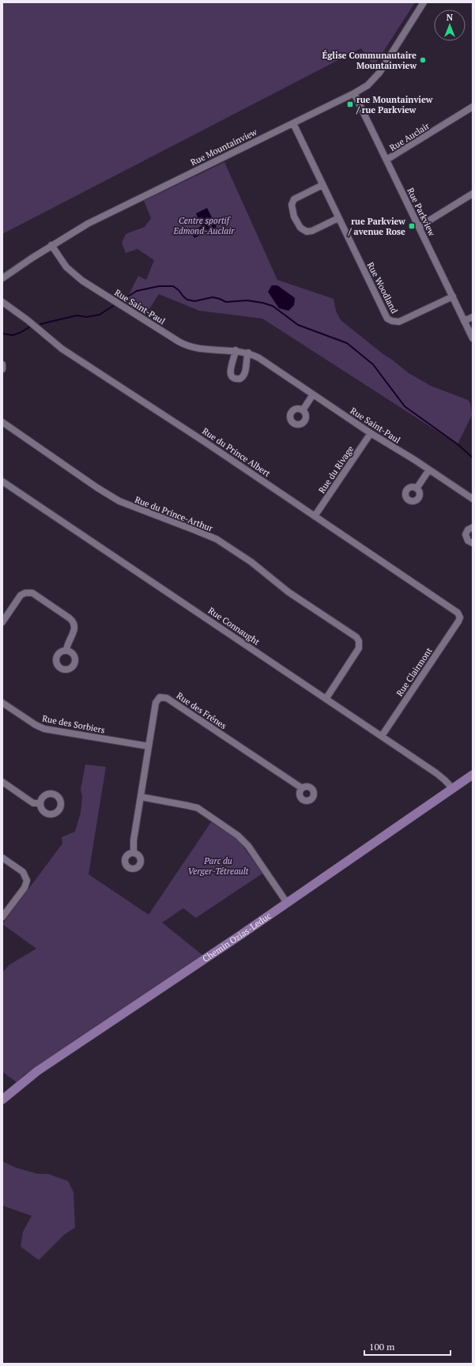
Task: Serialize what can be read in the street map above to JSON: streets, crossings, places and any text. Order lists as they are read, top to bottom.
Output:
{
  "streets": {
    "street": [
      "Rue Auclair",
      "Rue Mountainview",
      "Rue Parkview",
      "Rue Woodland",
      "Rue Saint-Paul",
      "Rue du Prince Albert",
      "Rue du Rivage",
      "Rue du Prince-Arthur",
      "Rue Connaught",
      "Rue Clairmont",
      "Rue des Frénes",
      "Rue des Sorbiers",
      "Chemin Ozias-Leduc"
    ]
  },
  "crossings": [
    ["Rue Auclair", "Rue Parkview"],
    ["Rue Mountainview", "Rue Parkview"],
    ["Rue Mountainview", "Rue Woodland"],
    ["Rue Mountainview", "Rue Saint-Paul"],
    ["Rue Parkview", "Rue Woodland"],
    ["Rue Saint-Paul", "Rue du Rivage"],
    ["Rue du Prince Albert", "Rue du Rivage"],
    ["Rue du Prince Albert", "Rue Clairmont"],
    ["Rue du Prince-Arthur", "Rue Connaught"],
    ["Rue Connaught", "Rue Clairmont"],
    ["Rue Connaught", "Chemin Ozias-Leduc"],
    ["Rue des Frénes", "Rue des Sorbiers"]
  ],
  "parks": ["Centre sportif Edmond-Auclair", "Parc du Verger-Tétreault"],
  "places": {
    "other": ["Église Communautaire Mountainview"],
    "transit": ["rue Mountainview / rue Parkview", "rue Parkview / avenue Rose"]
  },
  "scale_bar": "100 m",
  "north": "top"
}
